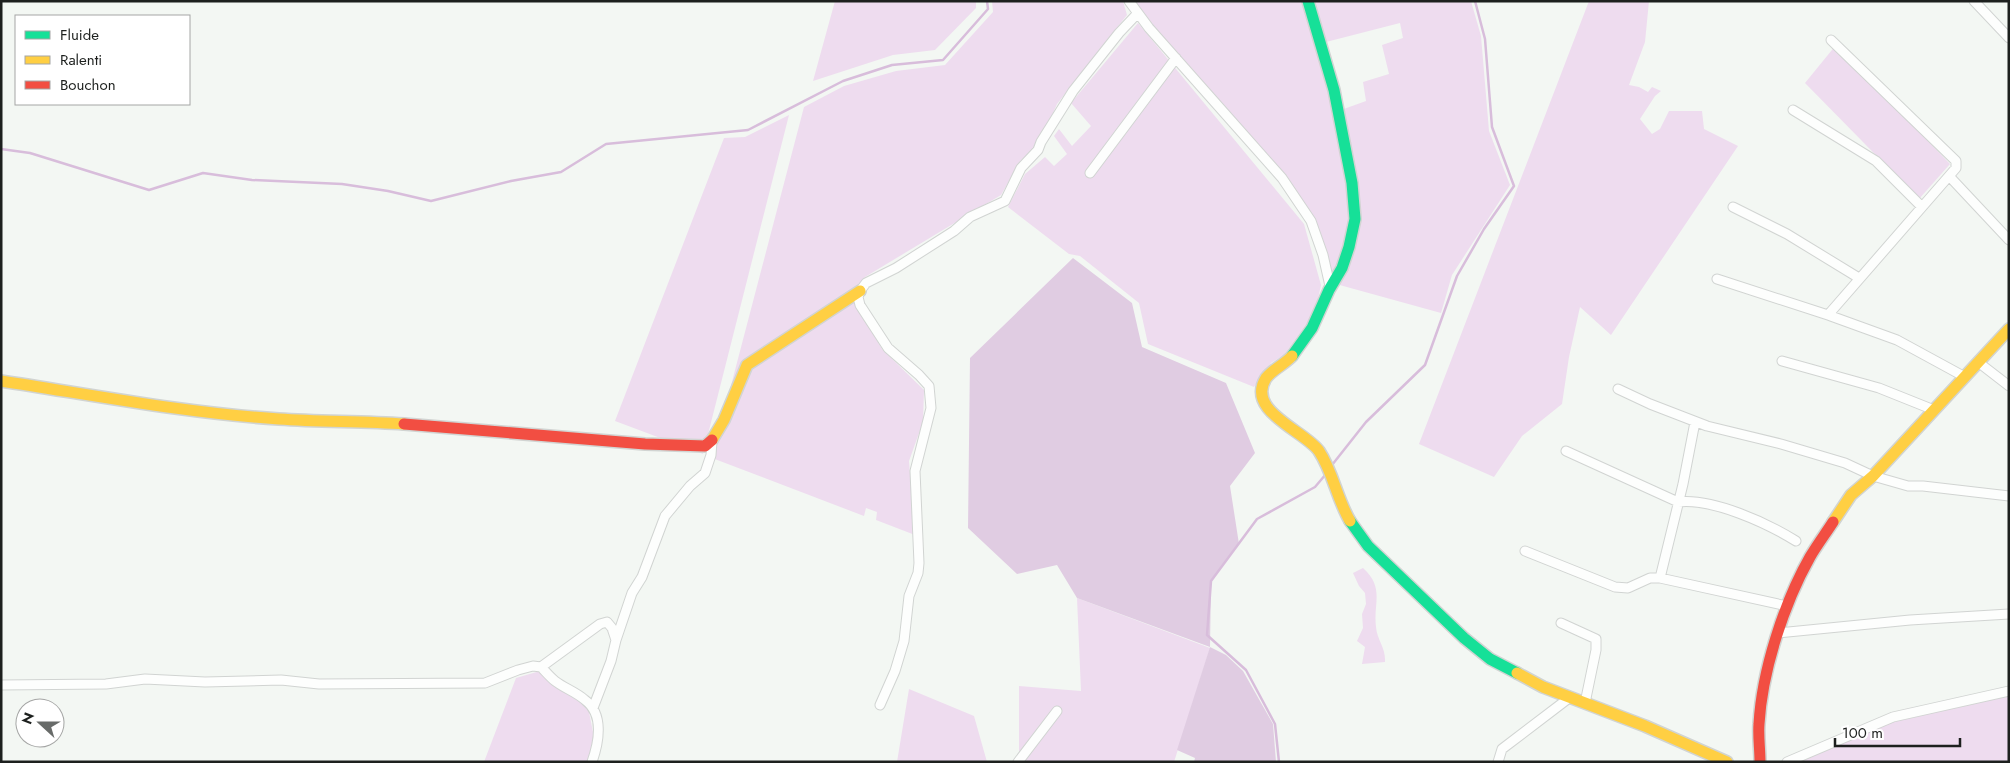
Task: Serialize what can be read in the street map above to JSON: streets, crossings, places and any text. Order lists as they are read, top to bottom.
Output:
{
  "legend": ["Fluide", "Ralenti", "Bouchon"],
  "scale_bar": "100 m",
  "north": "left"
}
